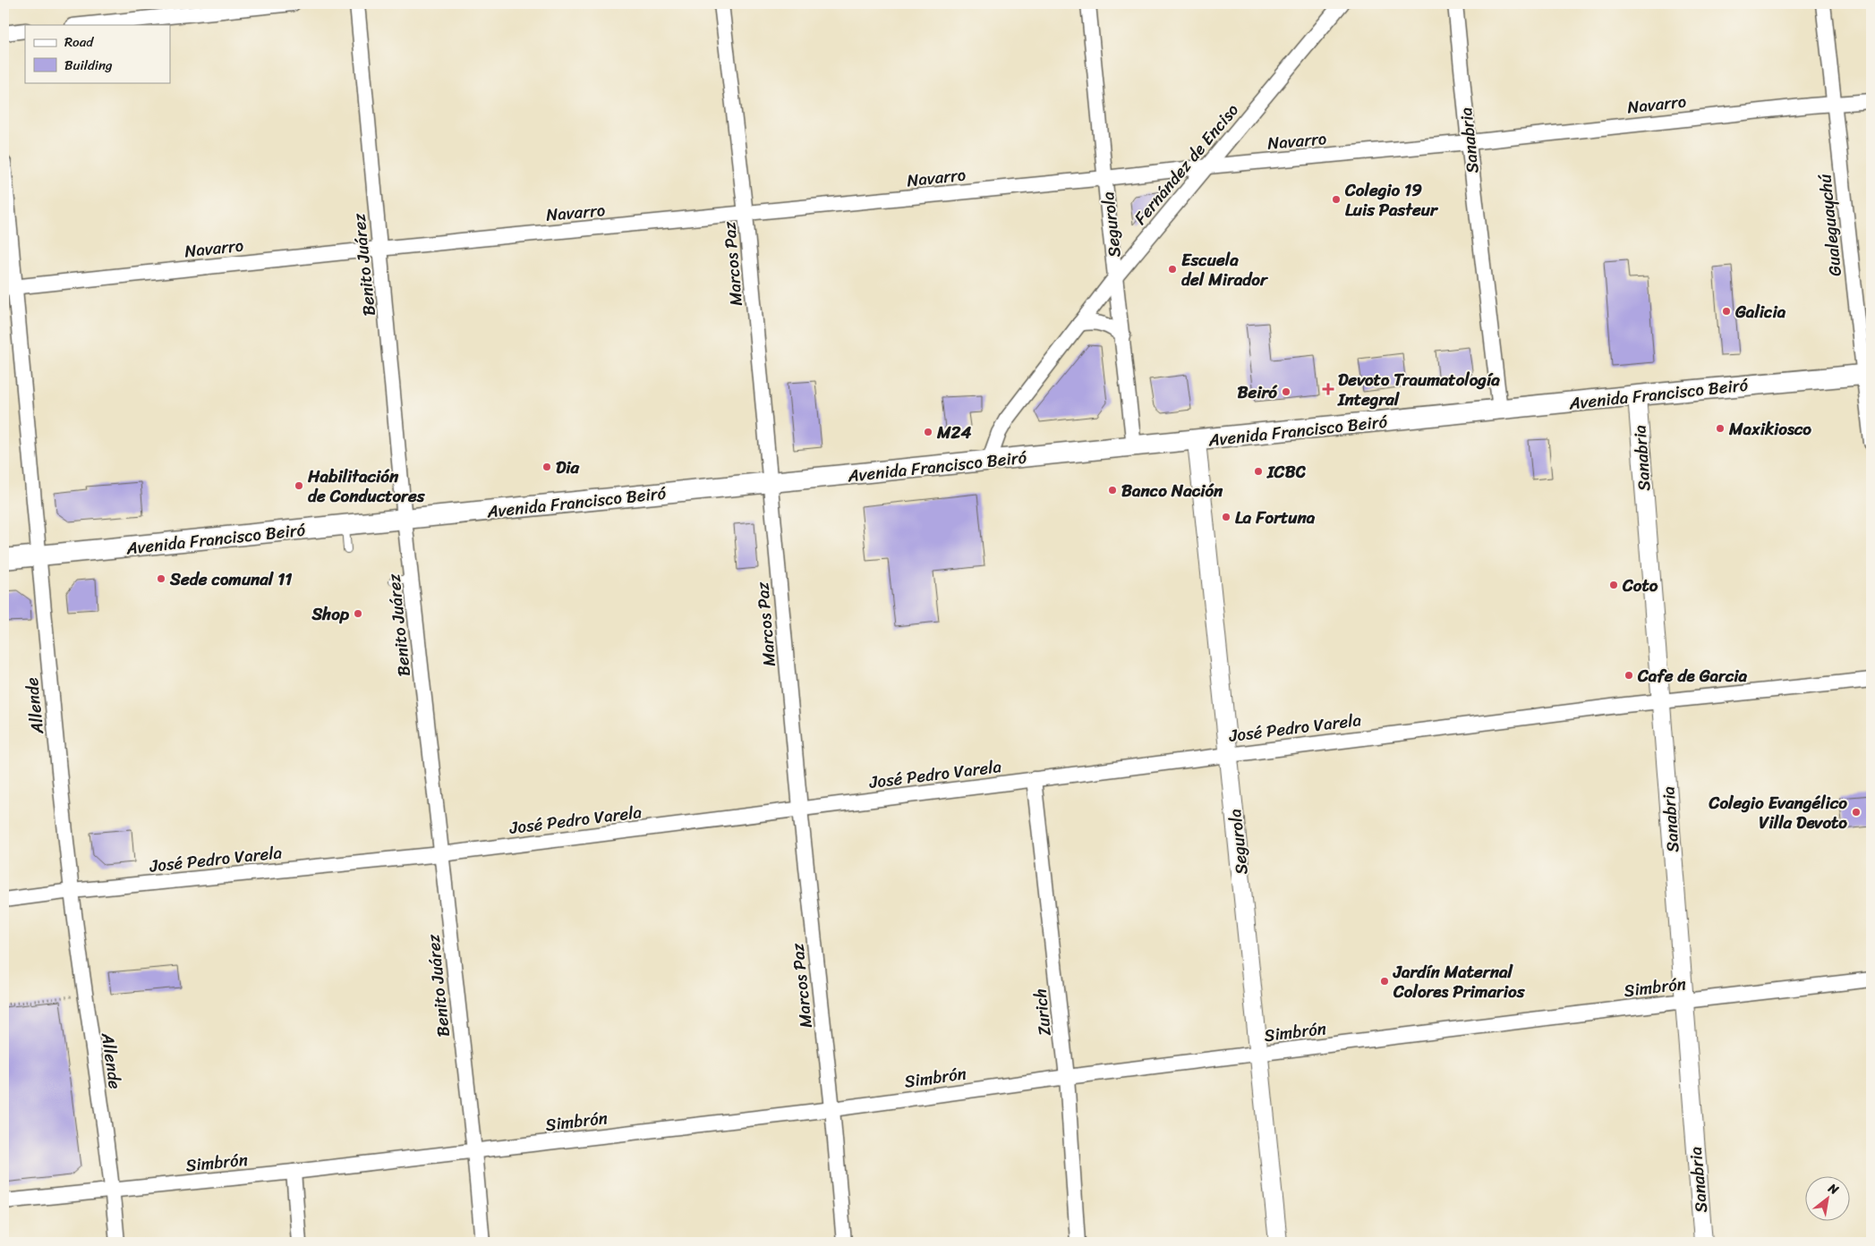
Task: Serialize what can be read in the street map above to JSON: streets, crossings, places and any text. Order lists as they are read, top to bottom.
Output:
{
  "streets": {
    "main road": ["Avenida Francisco Beiró"],
    "street": [
      "Navarro",
      "Sanabria",
      "Fernández de Enciso",
      "Segurola",
      "Gualeguaychú",
      "Marcos Paz",
      "Benito Juárez",
      "Allende",
      "José Pedro Varela",
      "Simbrón",
      "Zurich"
    ]
  },
  "crossings": [
    ["Navarro", "Sanabria"],
    ["Navarro", "Fernández de Enciso"],
    ["Navarro", "Segurola"],
    ["Navarro", "Gualeguaychú"],
    ["Navarro", "Marcos Paz"],
    ["Navarro", "Benito Juárez"],
    ["Navarro", "Allende"],
    ["Sanabria", "Avenida Francisco Beiró"],
    ["Sanabria", "José Pedro Varela"],
    ["Sanabria", "Simbrón"],
    ["Fernández de Enciso", "Segurola"],
    ["Fernández de Enciso", "Avenida Francisco Beiró"],
    ["Segurola", "Avenida Francisco Beiró"],
    ["Segurola", "José Pedro Varela"],
    ["Segurola", "Simbrón"],
    ["Gualeguaychú", "Avenida Francisco Beiró"],
    ["Marcos Paz", "Avenida Francisco Beiró"],
    ["Marcos Paz", "José Pedro Varela"],
    ["Marcos Paz", "Simbrón"],
    ["Benito Juárez", "Avenida Francisco Beiró"],
    ["Benito Juárez", "José Pedro Varela"],
    ["Benito Juárez", "Simbrón"],
    ["Avenida Francisco Beiró", "Allende"],
    ["Allende", "José Pedro Varela"],
    ["Allende", "Simbrón"],
    ["José Pedro Varela", "Zurich"],
    ["Simbrón", "Zurich"]
  ],
  "places": {
    "other": [
      "Colegio 19 Luis Pasteur",
      "Escuela del Mirador",
      "Galicia",
      "Beiró",
      "Maxikiosco",
      "M24",
      "Dia",
      "ICBC",
      "Habilitación de Conductores",
      "Banco Nación",
      "La Fortuna",
      "Sede comunal 11",
      "Coto",
      "Shop",
      "Cafe de Garcia",
      "Colegio Evangélico Villa Devoto",
      "Jardín Maternal Colores Primarios"
    ],
    "health": ["Devoto Traumatología Integral"]
  },
  "legend": ["Road", "Building"],
  "north": "top right"
}
